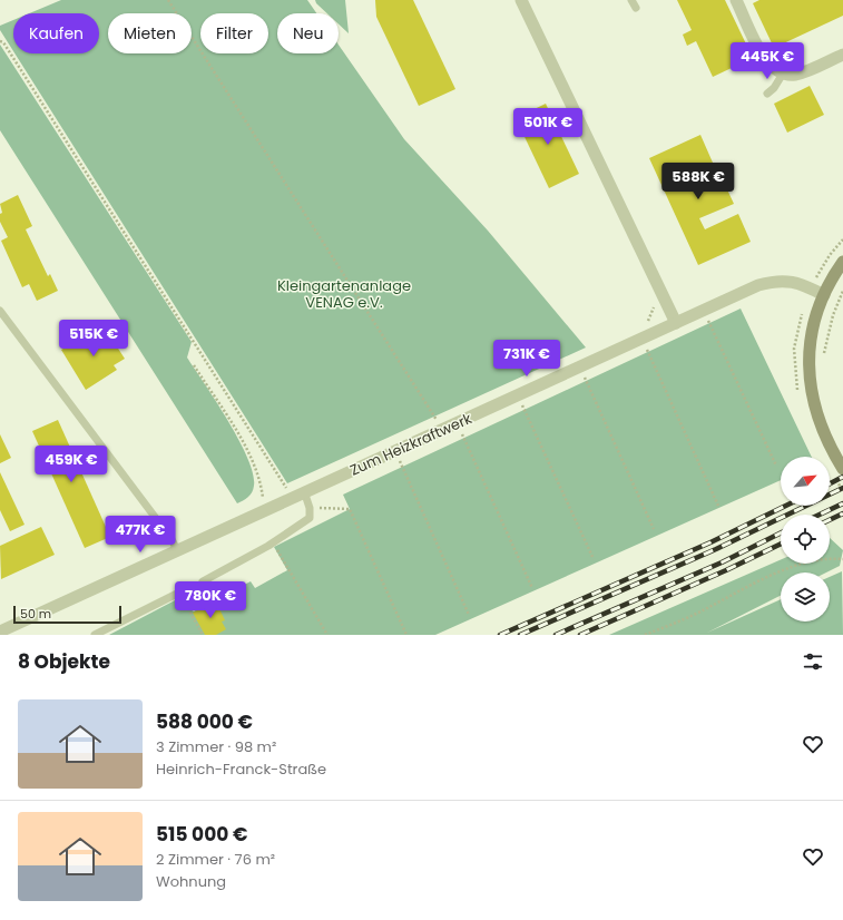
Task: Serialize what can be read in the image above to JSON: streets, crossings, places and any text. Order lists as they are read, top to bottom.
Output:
{
  "streets": {
    "street": ["Zum Heizkraftwerk"]
  },
  "parks": ["Kleingartenanlage VENAG e.V."],
  "scale_bar": "50 m",
  "north": "top right",
  "page": {
    "chip": [
      "Kaufen",
      "Mieten",
      "Filter",
      "Neu"
    ],
    "price": [
      "445K €",
      "501K €",
      "588K €",
      "515K €",
      "731K €",
      "459K €",
      "477K €",
      "780K €"
    ],
    "scale": "50 m",
    "heading": "8 Objekte",
    "list": [
      {
        "name": "588 000 €",
        "note": "3 Zimmer · 98 m² · Heinrich-Franck-Straße"
      },
      {
        "name": "515 000 €",
        "note": "2 Zimmer · 76 m² · Wohnung"
      }
    ]
  }
}
